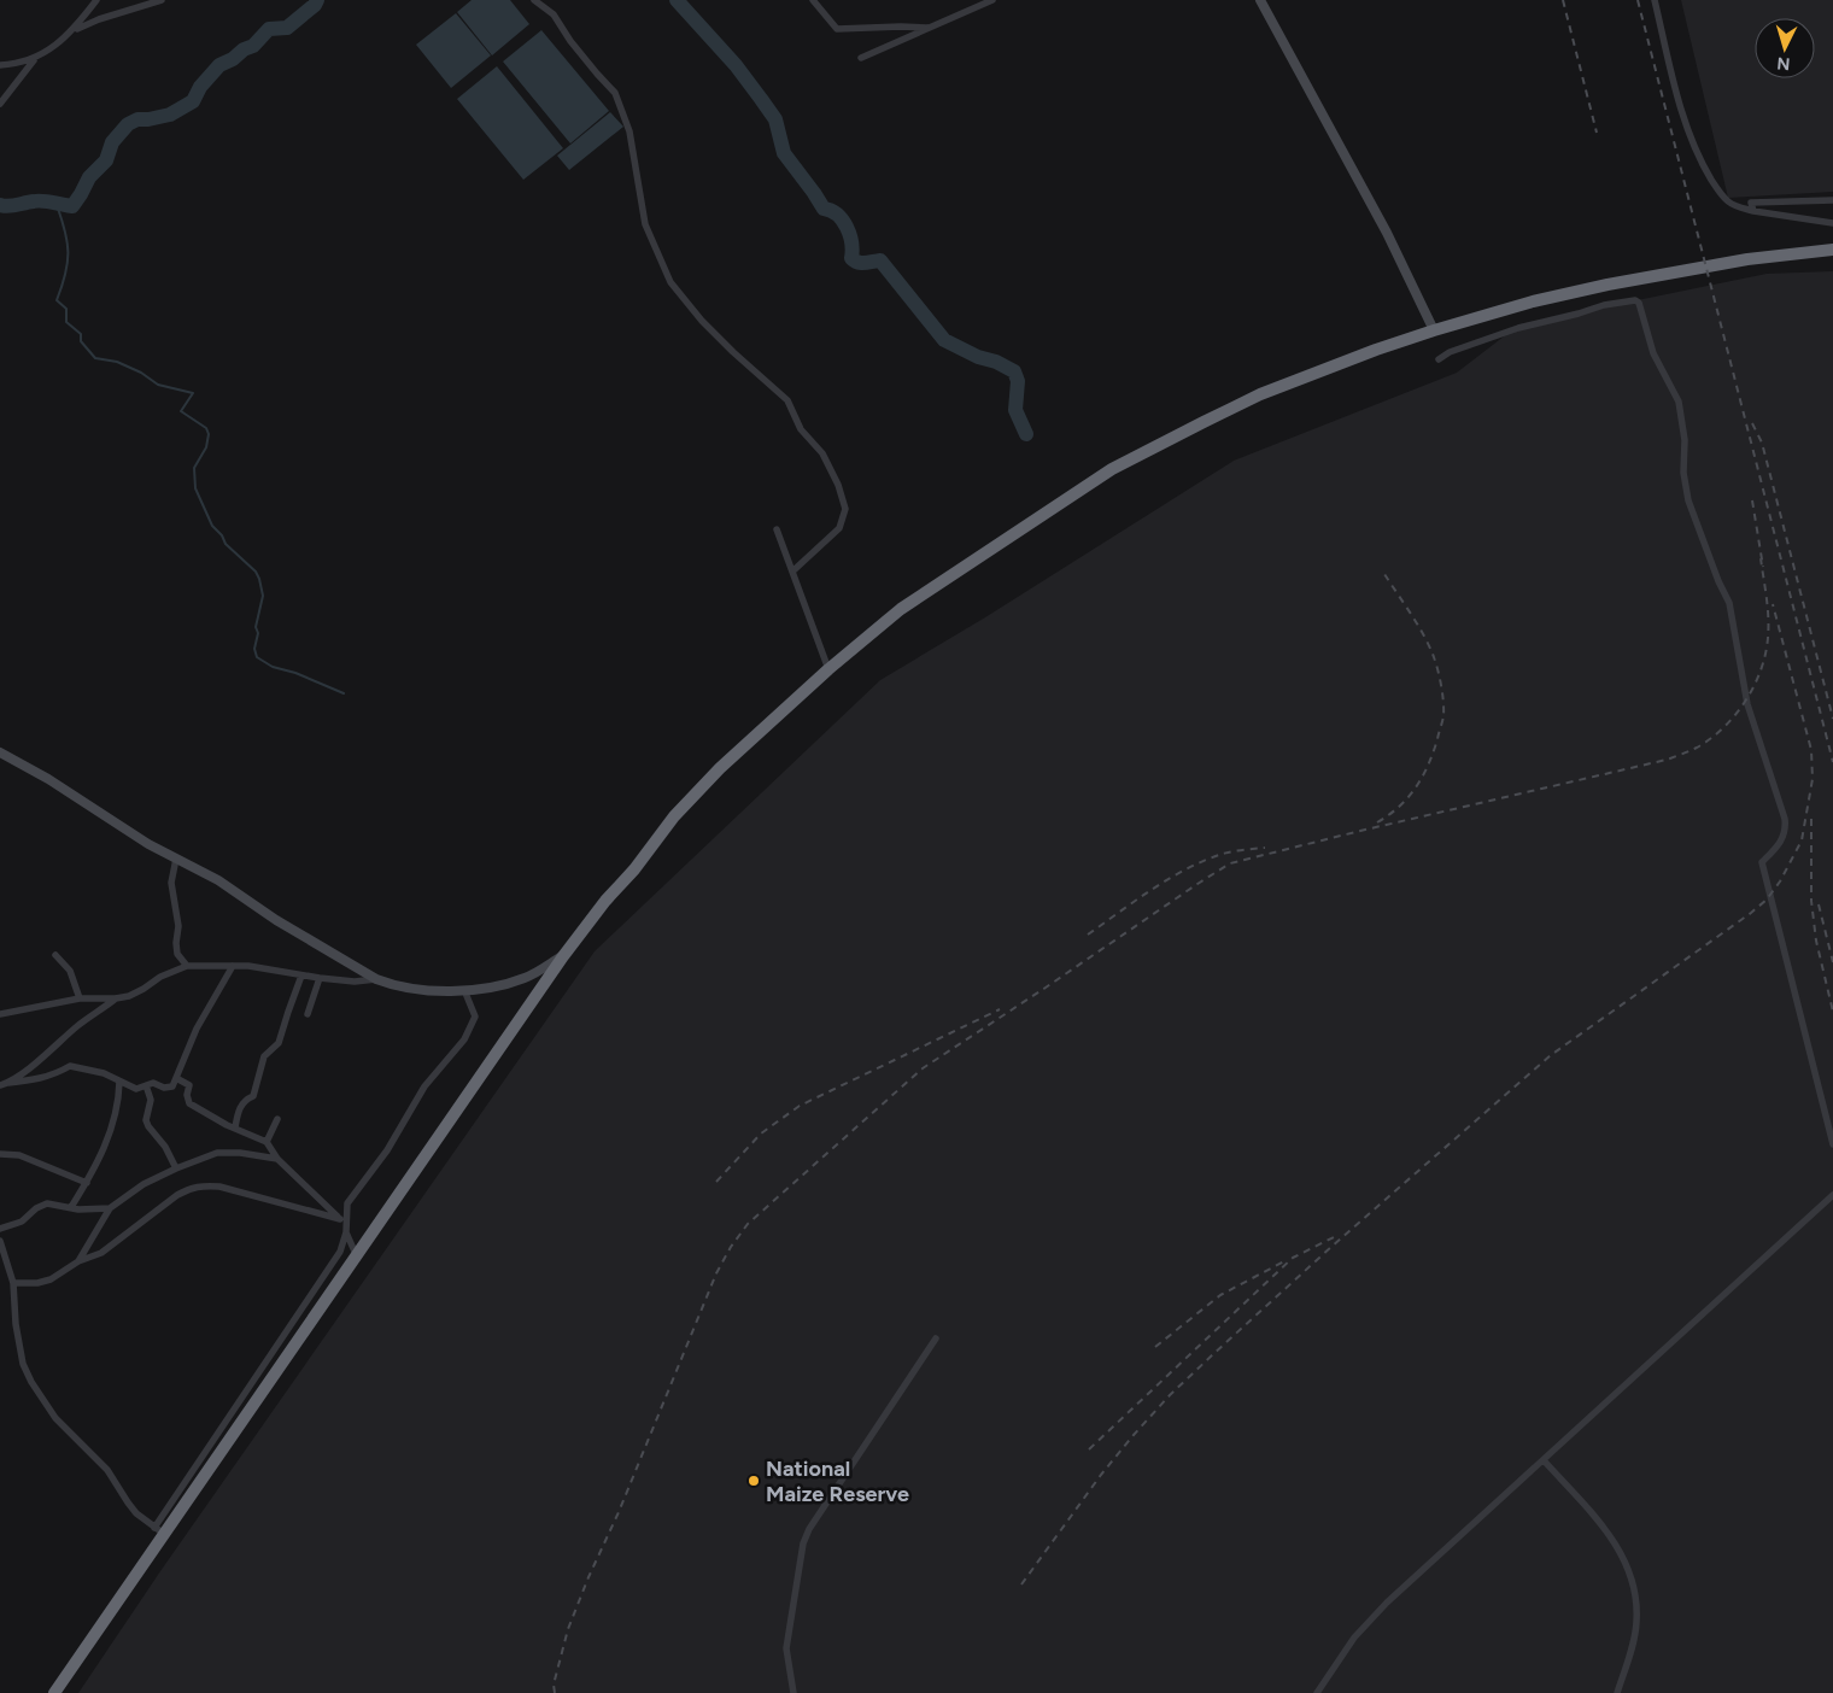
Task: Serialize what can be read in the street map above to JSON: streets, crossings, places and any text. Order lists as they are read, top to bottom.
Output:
{
  "places": ["National Maize Reserve"],
  "north": "bottom"
}
